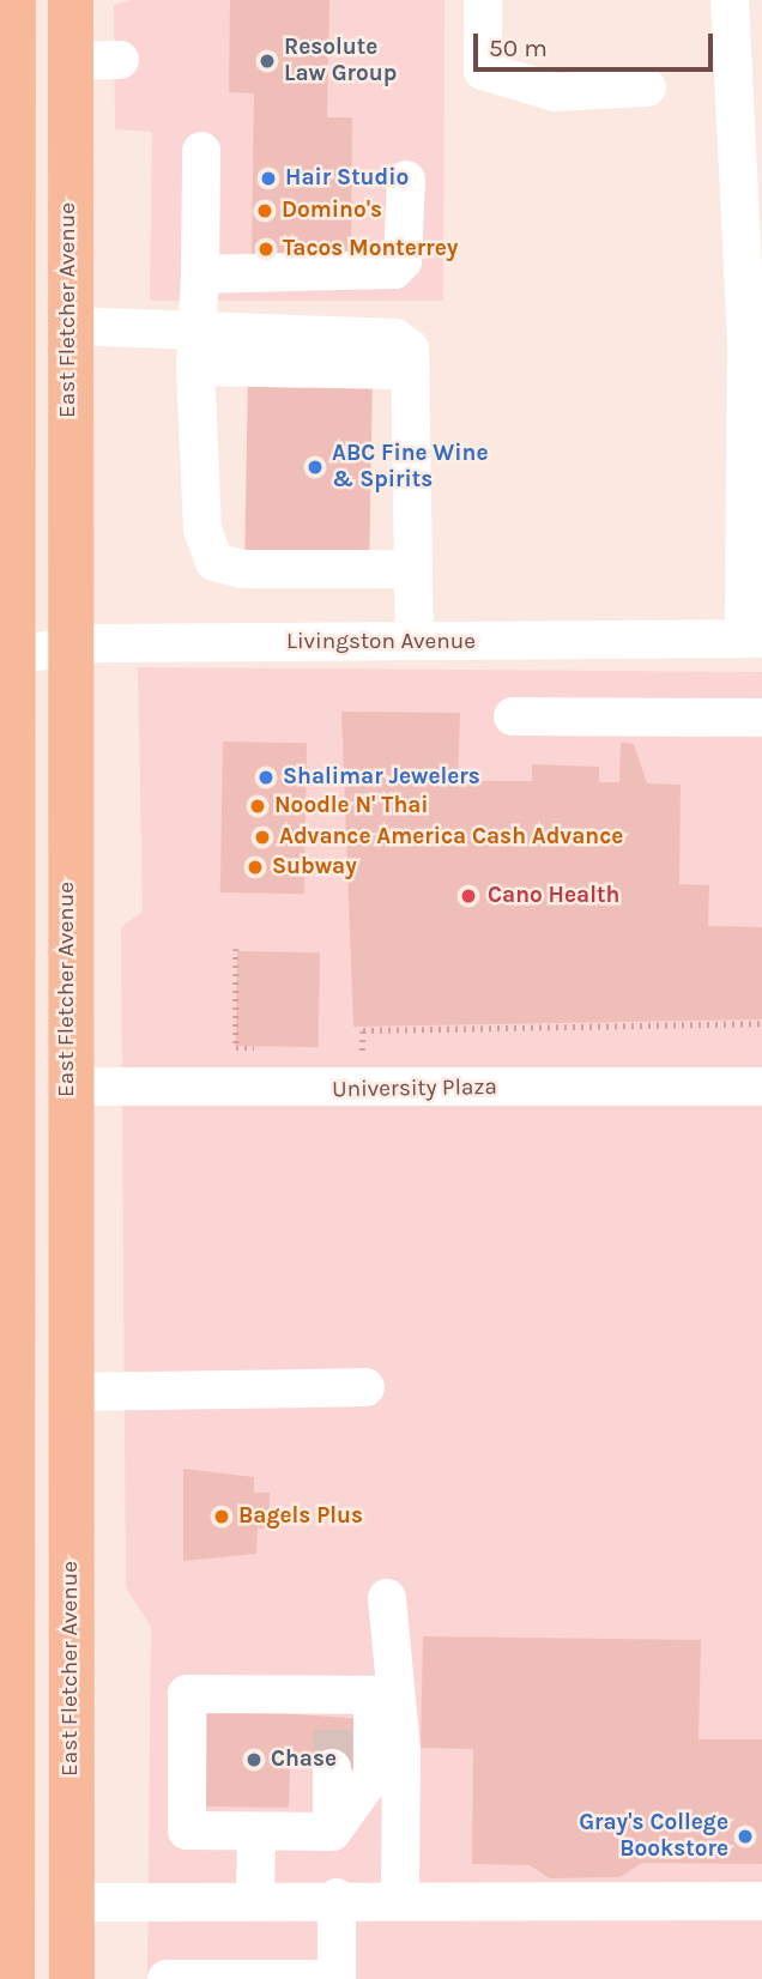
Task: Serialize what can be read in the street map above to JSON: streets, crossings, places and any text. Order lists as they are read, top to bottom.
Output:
{
  "streets": {
    "main road": ["East Fletcher Avenue"],
    "street": ["Livingston Avenue", "University Plaza"]
  },
  "crossings": [
    ["East Fletcher Avenue", "Livingston Avenue"],
    ["East Fletcher Avenue", "University Plaza"]
  ],
  "places": [
    "Resolute Law Group",
    "Hair Studio",
    "Domino's",
    "Tacos Monterrey",
    "ABC Fine Wine & Spirits",
    "Shalimar Jewelers",
    "Noodle N' Thai",
    "Advance America Cash Advance",
    "Subway",
    "Cano Health",
    "Bagels Plus",
    "Chase",
    "Gray's College Bookstore"
  ],
  "scale_bar": "50 m"
}
